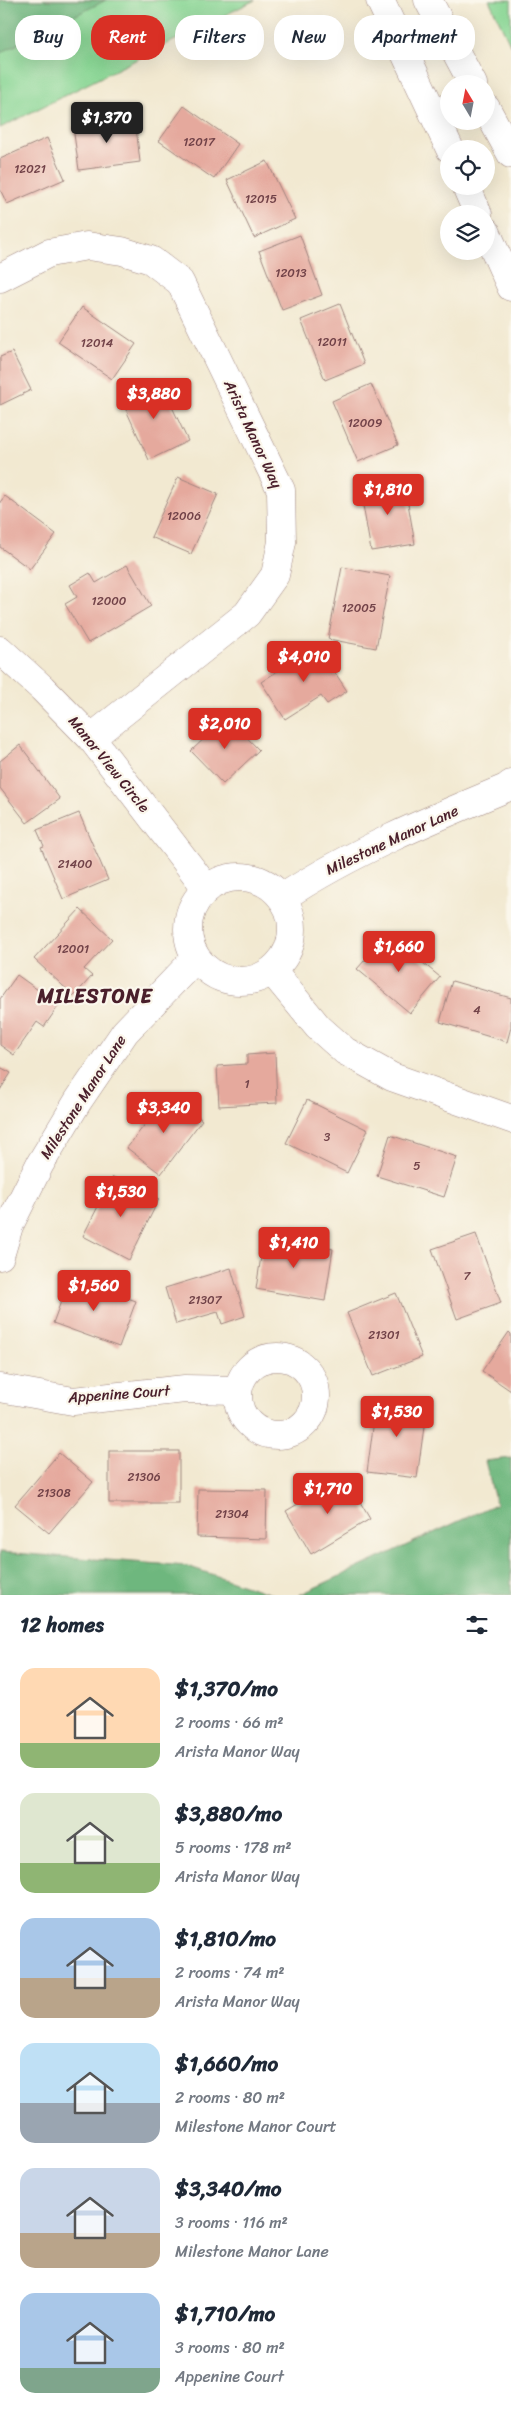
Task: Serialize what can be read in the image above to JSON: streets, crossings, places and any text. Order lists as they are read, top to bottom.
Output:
{
  "streets": {
    "street": [
      "Arista Manor Way",
      "Manor View Circle",
      "Milestone Manor Lane",
      "Appenine Court"
    ]
  },
  "crossings": [
    ["Arista Manor Way", "Manor View Circle"],
    ["Manor View Circle", "Milestone Manor Lane"]
  ],
  "districts": ["MILESTONE"],
  "house_numbers": [
    "12017",
    "12021",
    "12015",
    "12013",
    "12011",
    "12014",
    "12009",
    "12006",
    "12000",
    "12005",
    "21400",
    "12001",
    "4",
    "1",
    "3",
    "5",
    "7",
    "21307",
    "21301",
    "21306",
    "21308",
    "21304"
  ],
  "north": "top",
  "page": {
    "chip": [
      "Buy",
      "Rent",
      "Filters",
      "New",
      "Apartment"
    ],
    "price": [
      "$1,370",
      "$3,880",
      "$1,810",
      "$4,010",
      "$2,010",
      "$1,660",
      "$3,340",
      "$1,530",
      "$1,410",
      "$1,560",
      "$1,530",
      "$1,710"
    ],
    "heading": "12 homes",
    "list": [
      {
        "name": "$1,370/mo",
        "note": "2 rooms · 66 m² · Arista Manor Way"
      },
      {
        "name": "$3,880/mo",
        "note": "5 rooms · 178 m² · Arista Manor Way"
      },
      {
        "name": "$1,810/mo",
        "note": "2 rooms · 74 m² · Arista Manor Way"
      },
      {
        "name": "$1,660/mo",
        "note": "2 rooms · 80 m² · Milestone Manor Court"
      },
      {
        "name": "$3,340/mo",
        "note": "3 rooms · 116 m² · Milestone Manor Lane"
      },
      {
        "name": "$1,710/mo",
        "note": "3 rooms · 80 m² · Appenine Court"
      }
    ]
  }
}
